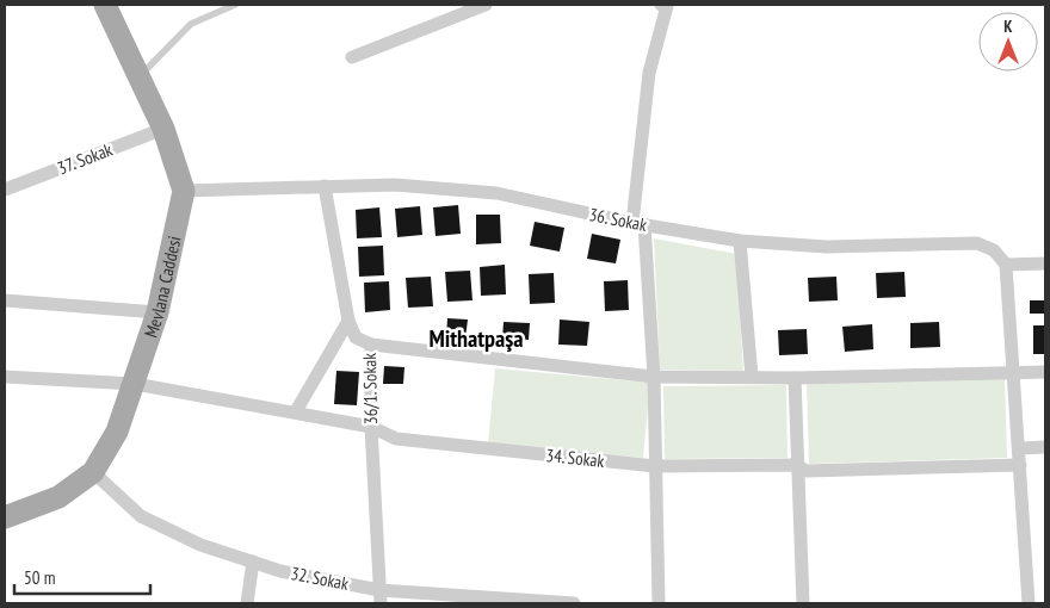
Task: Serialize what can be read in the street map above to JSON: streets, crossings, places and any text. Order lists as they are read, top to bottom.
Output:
{
  "streets": {
    "main road": ["Mevlana Caddesi"],
    "street": [
      "37. Sokak",
      "36. Sokak",
      "36/1. Sokak",
      "34. Sokak",
      "32. Sokak"
    ]
  },
  "crossings": [
    ["37. Sokak", "Mevlana Caddesi"],
    ["36. Sokak", "Mevlana Caddesi"],
    ["36. Sokak", "36/1. Sokak"],
    ["Mevlana Caddesi", "34. Sokak"],
    ["Mevlana Caddesi", "32. Sokak"],
    ["36/1. Sokak", "34. Sokak"],
    ["36/1. Sokak", "32. Sokak"]
  ],
  "districts": ["Mithatpaşa"],
  "scale_bar": "50 m",
  "north": "top"
}
